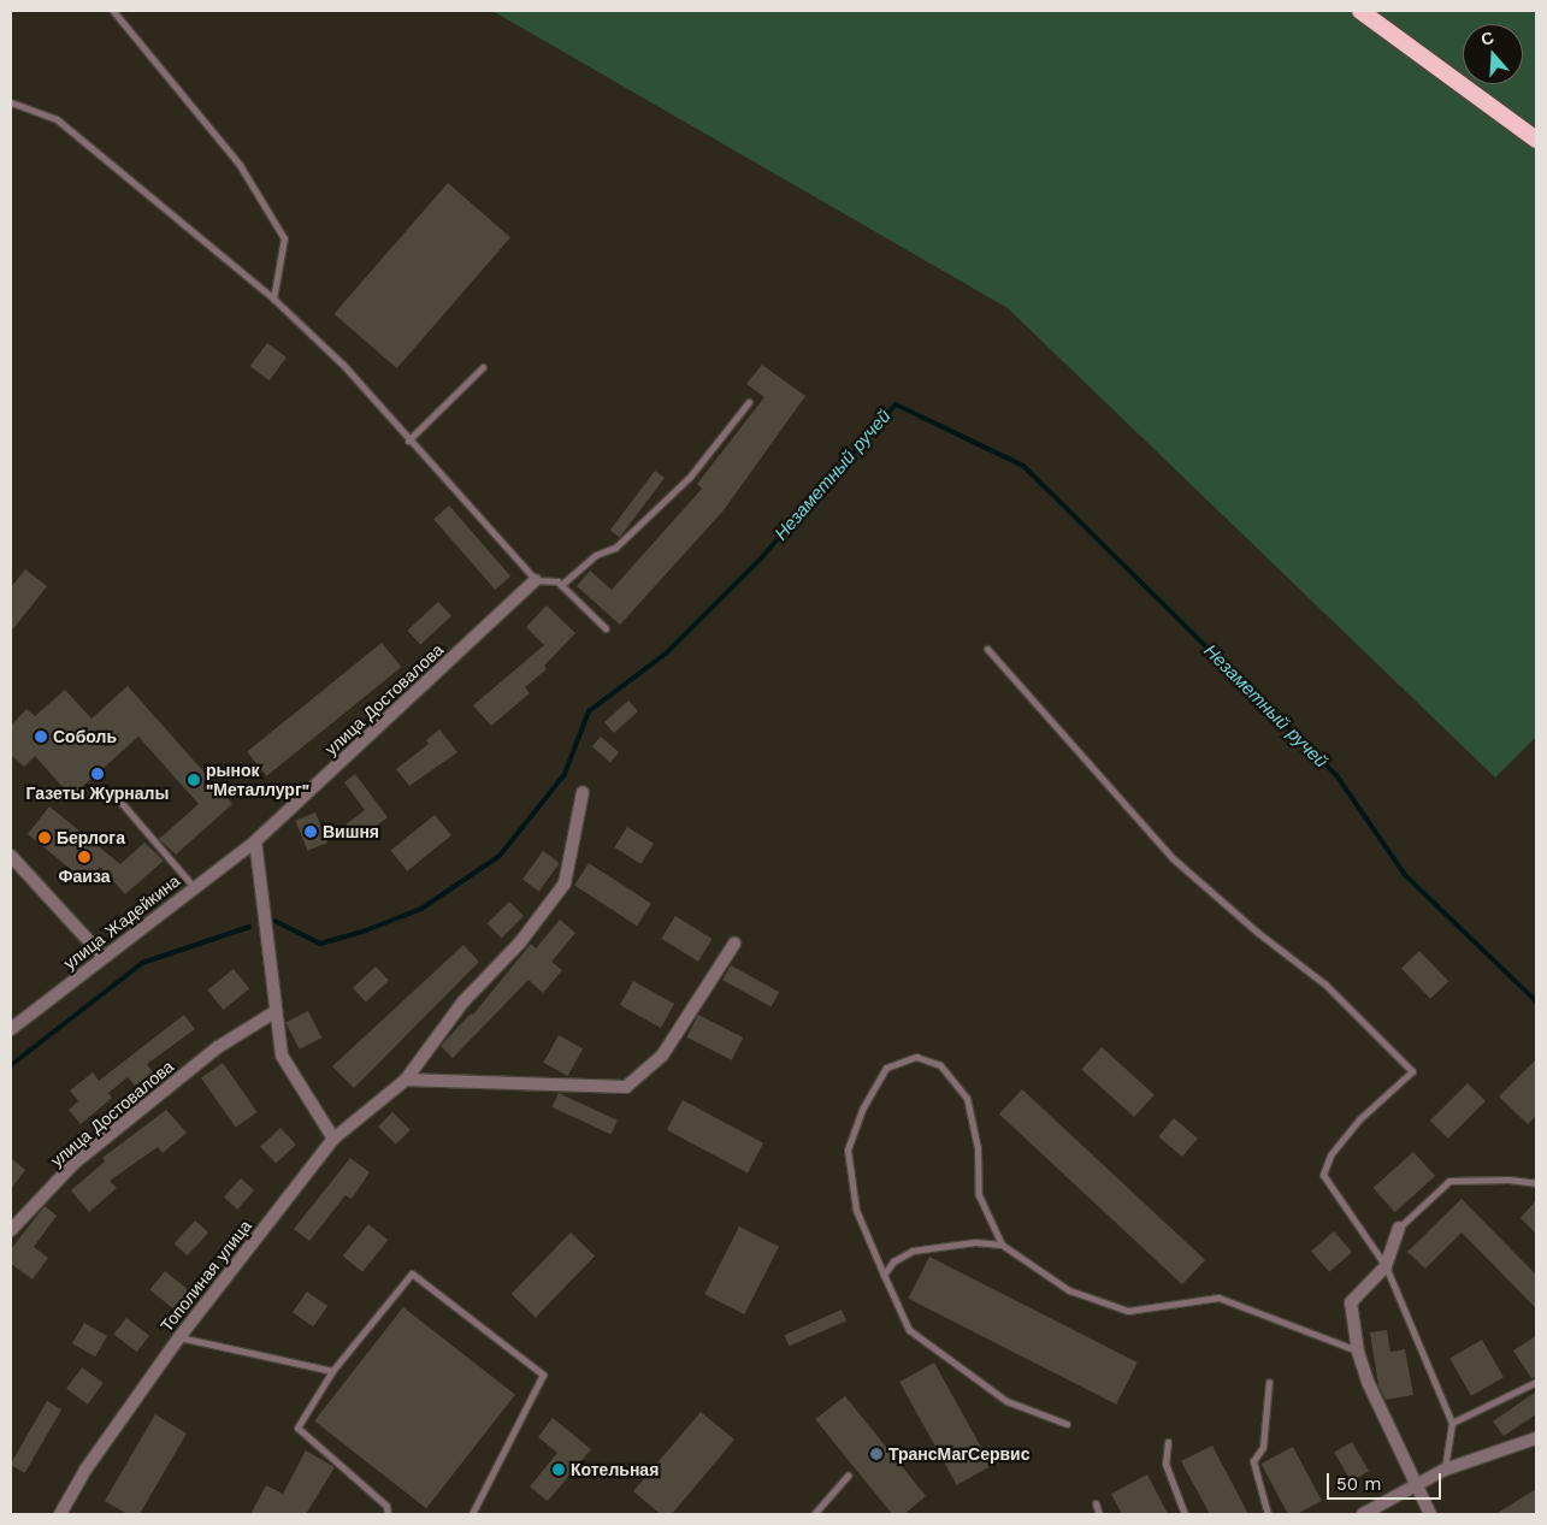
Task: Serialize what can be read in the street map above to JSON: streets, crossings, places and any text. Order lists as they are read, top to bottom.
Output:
{
  "streets": {
    "street": ["улица Достовалова", "улица Жадейкина", "Тополиная улица"]
  },
  "crossings": [
    ["улица Достовалова", "улица Жадейкина"]
  ],
  "water": ["Незаметный ручей"],
  "places": [
    "Соболь",
    "Газеты Журналы",
    "рынок \"Металлург\"",
    "Вишня",
    "Берлога",
    "Фаиза",
    "ТрансМагСервис",
    "Котельная"
  ],
  "scale_bar": "50 m",
  "north": "top"
}
